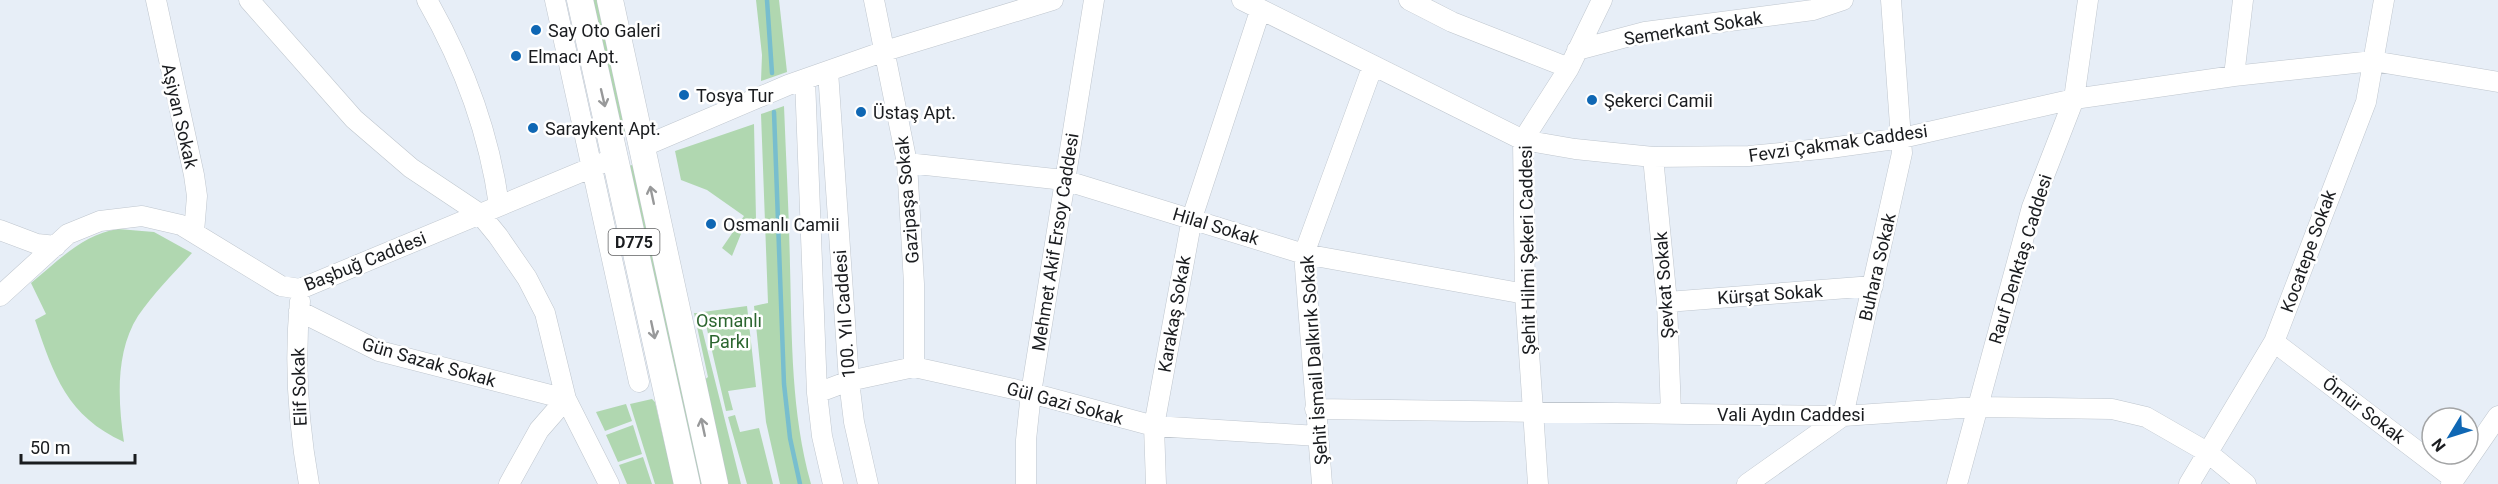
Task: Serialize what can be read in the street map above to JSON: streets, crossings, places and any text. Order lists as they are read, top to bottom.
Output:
{
  "streets": {
    "main road": ["D775"],
    "street": [
      "Semerkant Sokak",
      "Aşiyan Sokak",
      "Fevzi Çakmak Caddesi",
      "Gazipaşa Sokak",
      "Hilal Sokak",
      "Mehmet Akif Ersoy Caddesi",
      "Şehit Hilmi Şekeri Caddesi",
      "Kocatepe Sokak",
      "Rauf Denktaş Caddesi",
      "Başbuğ Caddesi",
      "Buhara Sokak",
      "Şevkat Sokak",
      "Kürşat Sokak",
      "100. Yıl Caddesi",
      "Karakaş Sokak",
      "Şehit İsmail Dalkırık Sokak",
      "Gün Sazak Sokak",
      "Elif Sokak",
      "Gül Gazi Sokak",
      "Ömür Sokak",
      "Vali Aydın Caddesi"
    ]
  },
  "crossings": [
    ["Semerkant Sokak", "Şehit Hilmi Şekeri Caddesi"],
    ["Aşiyan Sokak", "Başbuğ Caddesi"],
    ["Fevzi Çakmak Caddesi", "Şehit Hilmi Şekeri Caddesi"],
    ["Fevzi Çakmak Caddesi", "Kocatepe Sokak"],
    ["Fevzi Çakmak Caddesi", "Rauf Denktaş Caddesi"],
    ["Fevzi Çakmak Caddesi", "Buhara Sokak"],
    ["Fevzi Çakmak Caddesi", "Şevkat Sokak"],
    ["Fevzi Çakmak Caddesi", "Karakaş Sokak"],
    ["Fevzi Çakmak Caddesi", "Şehit İsmail Dalkırık Sokak"],
    ["Gazipaşa Sokak", "Hilal Sokak"],
    ["Gazipaşa Sokak", "Gül Gazi Sokak"],
    ["Hilal Sokak", "Mehmet Akif Ersoy Caddesi"],
    ["Hilal Sokak", "Şehit Hilmi Şekeri Caddesi"],
    ["Hilal Sokak", "Karakaş Sokak"],
    ["Hilal Sokak", "Şehit İsmail Dalkırık Sokak"],
    ["D775", "Başbuğ Caddesi"],
    ["Mehmet Akif Ersoy Caddesi", "Gül Gazi Sokak"],
    ["Şehit Hilmi Şekeri Caddesi", "Vali Aydın Caddesi"],
    ["Kocatepe Sokak", "Ömür Sokak"],
    ["Kocatepe Sokak", "Vali Aydın Caddesi"],
    ["Rauf Denktaş Caddesi", "Vali Aydın Caddesi"],
    ["Başbuğ Caddesi", "Elif Sokak"],
    ["Buhara Sokak", "Kürşat Sokak"],
    ["Buhara Sokak", "Vali Aydın Caddesi"],
    ["Şevkat Sokak", "Kürşat Sokak"],
    ["Şevkat Sokak", "Vali Aydın Caddesi"],
    ["100. Yıl Caddesi", "Gül Gazi Sokak"],
    ["Karakaş Sokak", "Gül Gazi Sokak"],
    ["Şehit İsmail Dalkırık Sokak", "Gül Gazi Sokak"],
    ["Şehit İsmail Dalkırık Sokak", "Vali Aydın Caddesi"],
    ["Gün Sazak Sokak", "Elif Sokak"]
  ],
  "parks": ["Osmanlı Parkı"],
  "places": [
    "Say Oto Galeri",
    "Elmacı Apt.",
    "Tosya Tur",
    "Şekerci Camii",
    "Üstaş Apt.",
    "Saraykent Apt.",
    "Osmanlı Camii"
  ],
  "scale_bar": "50 m",
  "north": "bottom left"
}
